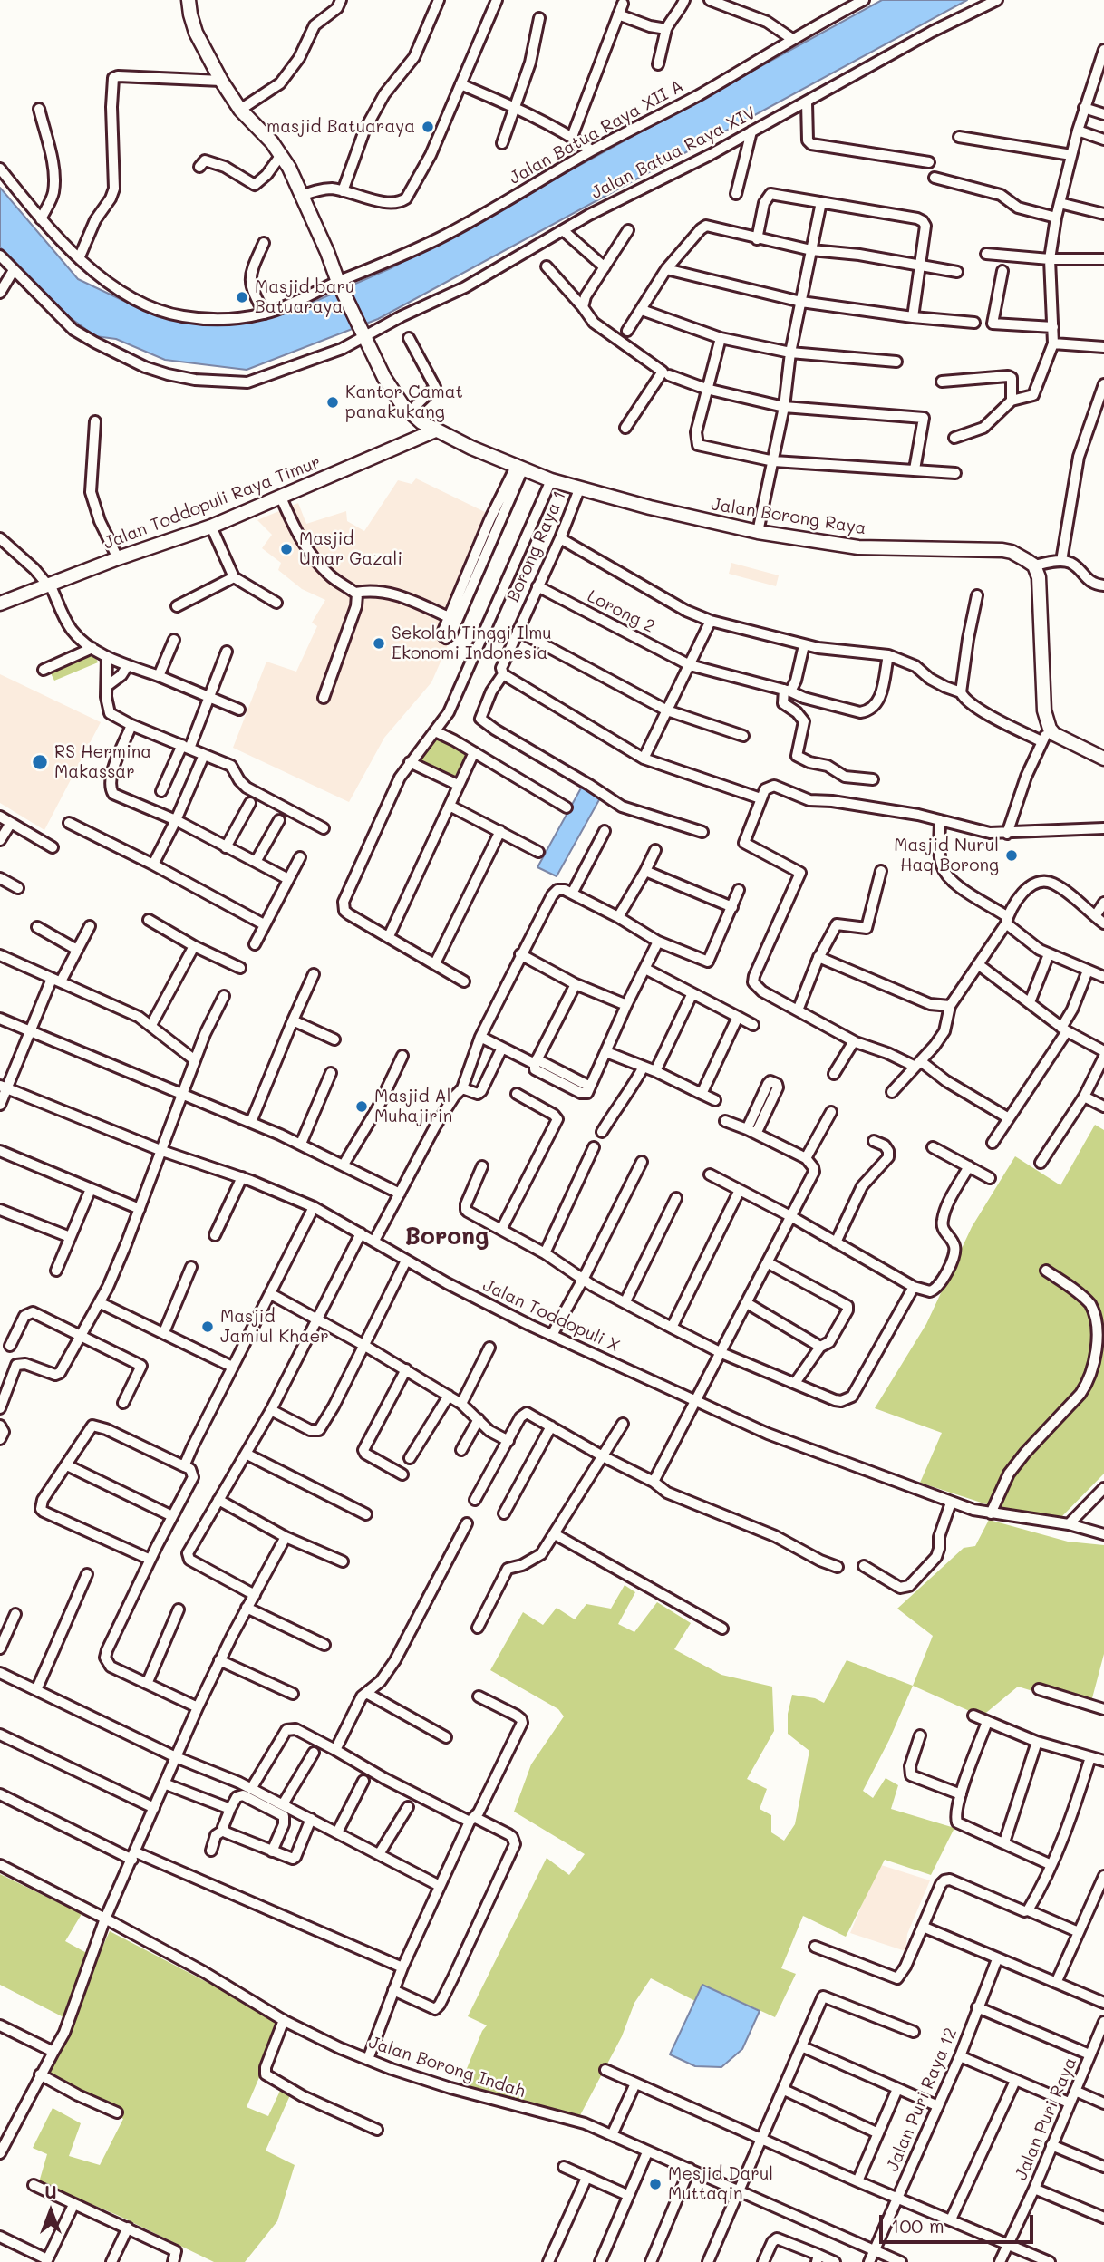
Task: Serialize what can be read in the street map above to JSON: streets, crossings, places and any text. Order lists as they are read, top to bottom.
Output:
{
  "streets": {
    "main road": ["Jalan Toddopuli Raya Timur", "Jalan Borong Raya"],
    "street": [
      "Jalan Batua Raya XII A",
      "Jalan Batua Raya XIV",
      "Borong Raya 1",
      "Lorong 2",
      "Jalan Toddopuli X",
      "Jalan Borong Indah",
      "Jalan Puri Raya 12",
      "Jalan Puri Raya"
    ]
  },
  "crossings": [
    ["Jalan Toddopuli Raya Timur", "Jalan Borong Raya"],
    ["Jalan Borong Raya", "Borong Raya 1"],
    ["Borong Raya 1", "Lorong 2"],
    ["Jalan Borong Indah", "Jalan Puri Raya 12"]
  ],
  "districts": ["Borong"],
  "places": [
    "masjid Batuaraya",
    "Masjid baru Batuaraya",
    "Kantor Camat panakukang",
    "Masjid Umar Gazali",
    "Sekolah Tinggi Ilmu Ekonomi Indonesia",
    "RS Hermina Makassar",
    "Masjid Nurul Haq Borong",
    "Masjid Al Muhajirin",
    "Masjid Jamiul Khaer",
    "Mesjid Darul Muttaqin"
  ],
  "scale_bar": "100 m",
  "north": "top"
}
